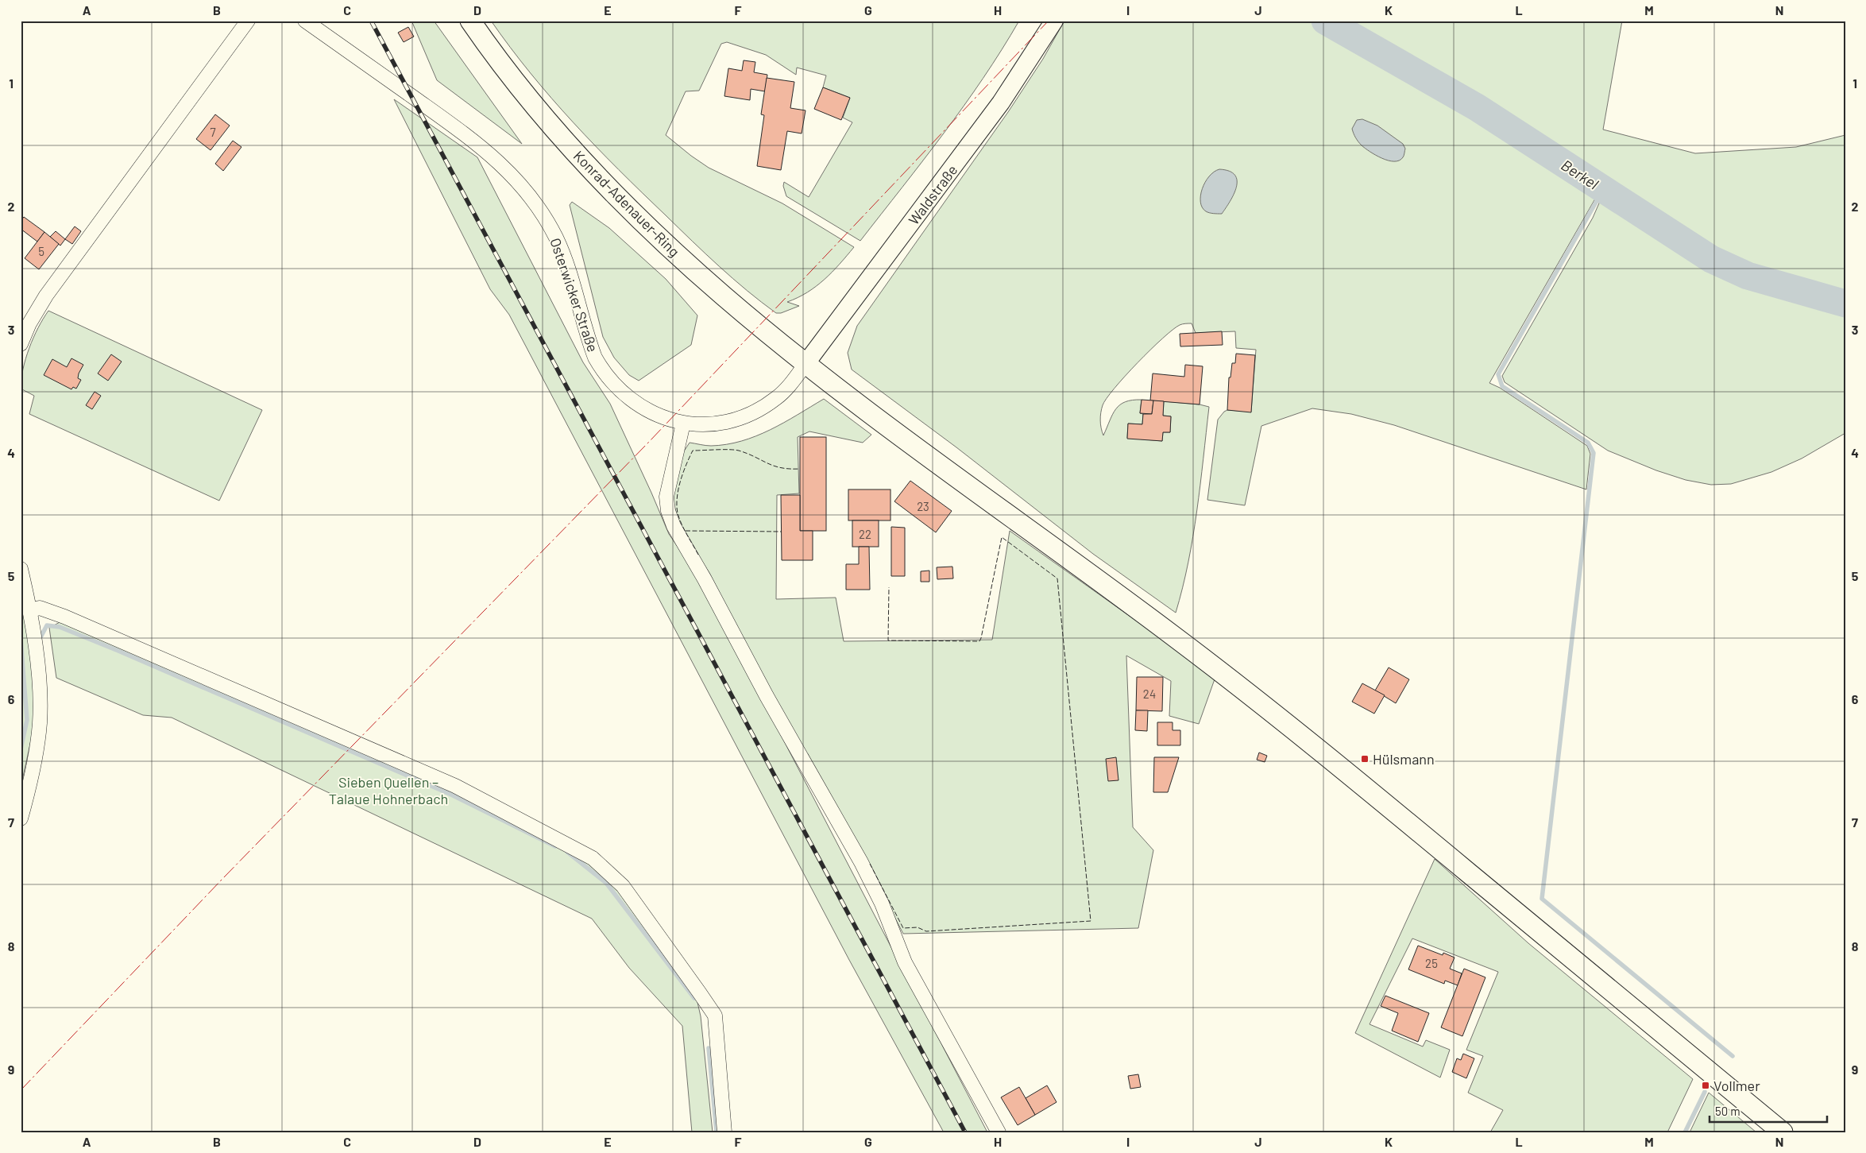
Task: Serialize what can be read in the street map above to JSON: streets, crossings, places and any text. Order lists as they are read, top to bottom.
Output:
{
  "streets": {
    "main road": ["Konrad-Adenauer-Ring"],
    "street": ["Waldstraße", "Osterwicker Straße"]
  },
  "crossings": [
    ["Waldstraße", "Konrad-Adenauer-Ring"],
    ["Waldstraße", "Osterwicker Straße"],
    ["Konrad-Adenauer-Ring", "Osterwicker Straße"]
  ],
  "water": ["Berkel"],
  "parks": ["Sieben Quellen – Talaue Hohnerbach"],
  "places": {
    "transit": ["Hülsmann", "Vollmer"]
  },
  "house_numbers": [
    "7",
    "5",
    "23",
    "22",
    "24",
    "25"
  ],
  "scale_bar": "50 m",
  "grid": {
    "columns": [
      "A",
      "B",
      "C",
      "D",
      "E",
      "F",
      "G",
      "H",
      "I",
      "J",
      "K",
      "L",
      "M",
      "N"
    ],
    "rows": [
      "1",
      "2",
      "3",
      "4",
      "5",
      "6",
      "7",
      "8",
      "9"
    ]
  }
}
